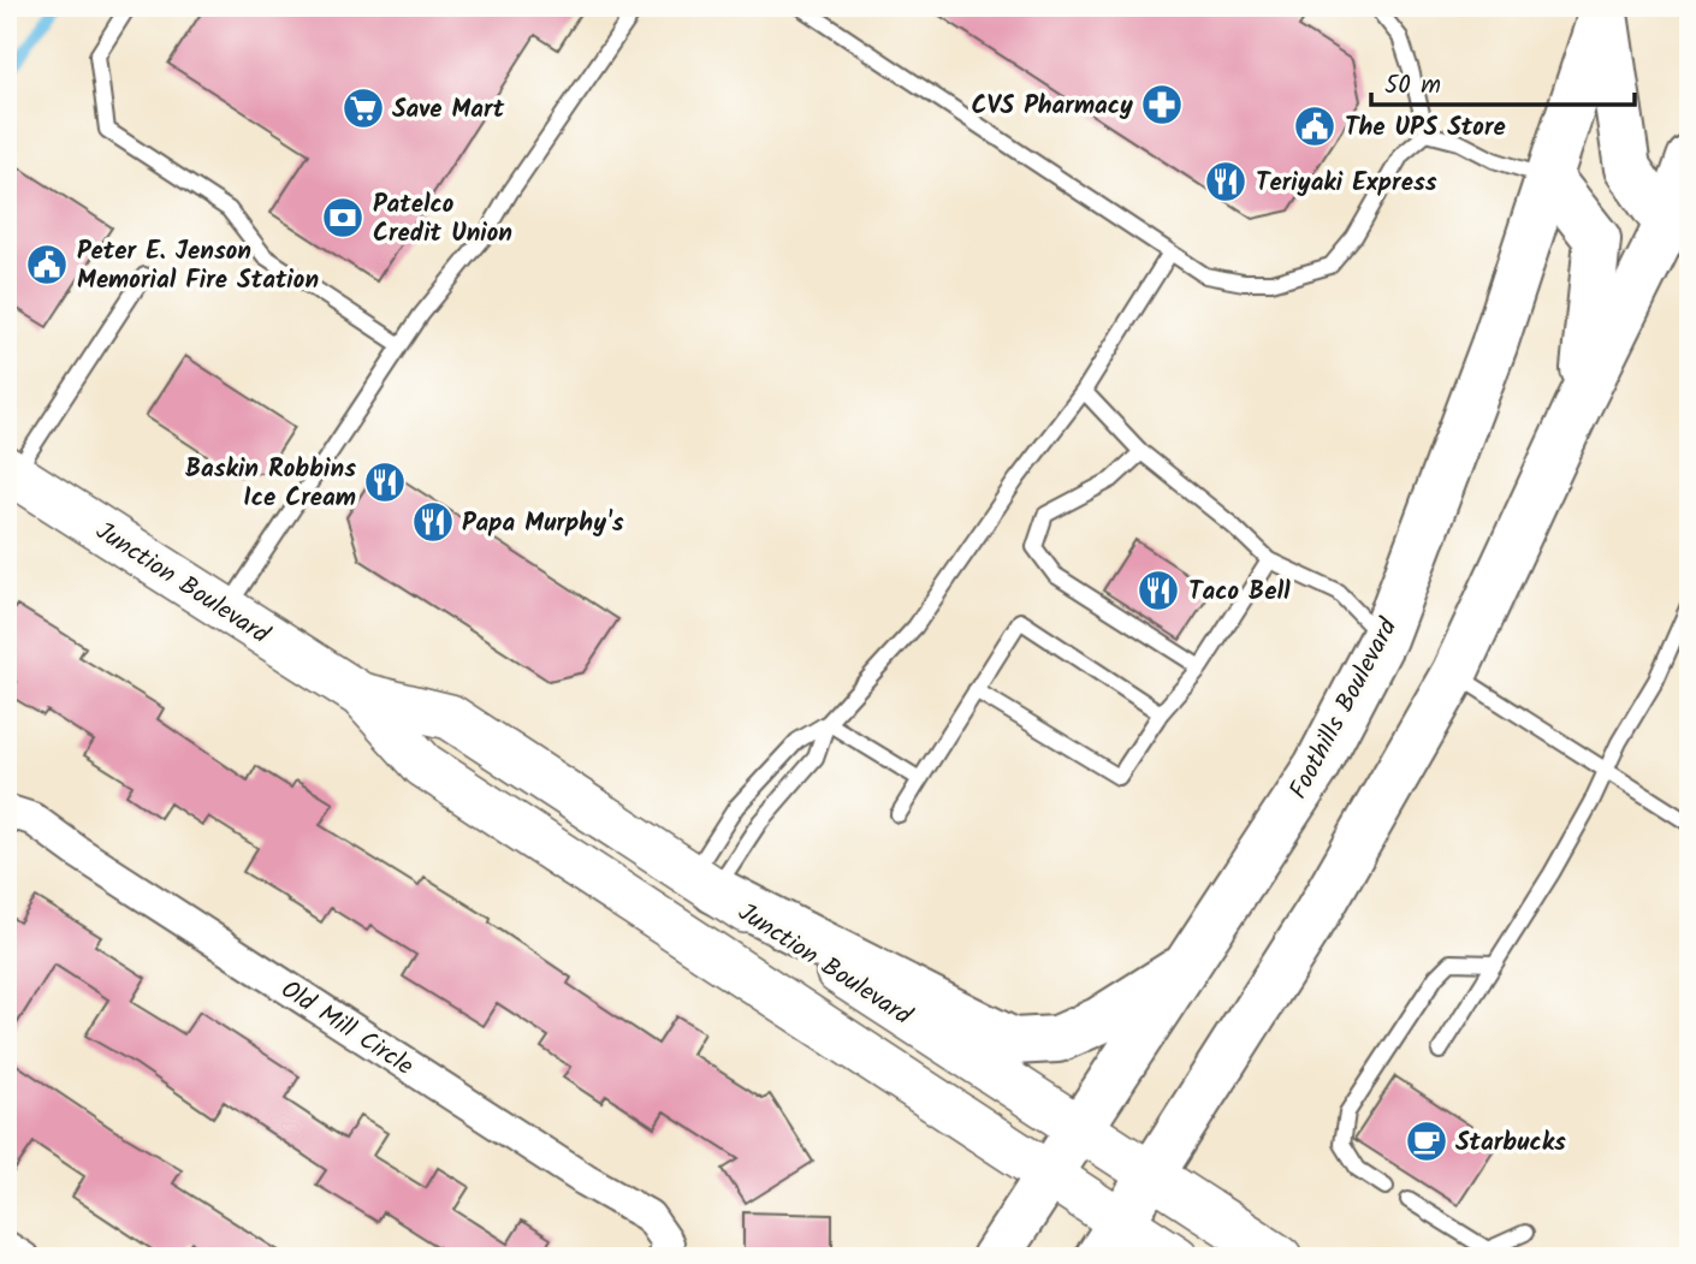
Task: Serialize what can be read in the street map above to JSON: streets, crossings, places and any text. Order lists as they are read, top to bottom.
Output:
{
  "streets": {
    "main road": ["Junction Boulevard", "Foothills Boulevard"],
    "street": ["Old Mill Circle"]
  },
  "crossings": [
    ["Junction Boulevard", "Foothills Boulevard"]
  ],
  "places": {
    "pharmacy": ["CVS Pharmacy"],
    "supermarket": ["Save Mart"],
    "public building": ["The UPS Store", "Peter E. Jenson Memorial Fire Station"],
    "restaurant": [
      "Teriyaki Express",
      "Baskin Robbins Ice Cream",
      "Papa Murphy's",
      "Taco Bell"
    ],
    "bank": ["Patelco Credit Union"],
    "cafe": ["Starbucks"]
  },
  "scale_bar": "50 m"
}
